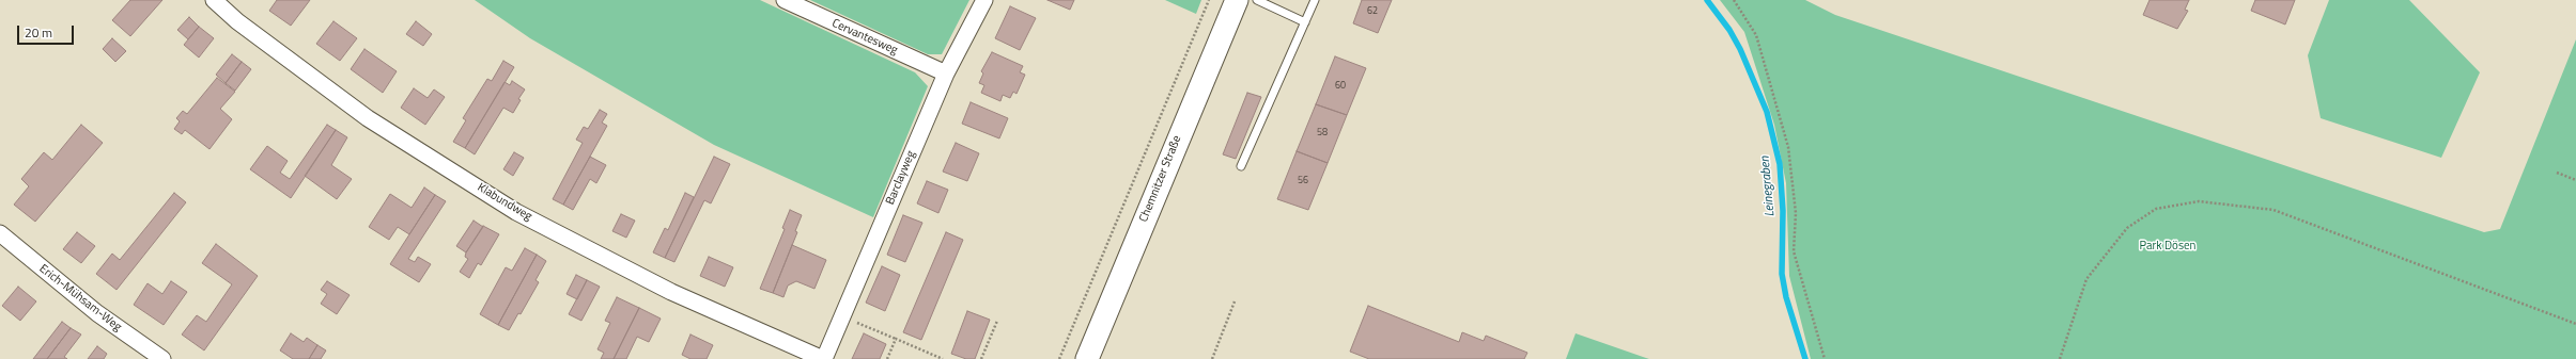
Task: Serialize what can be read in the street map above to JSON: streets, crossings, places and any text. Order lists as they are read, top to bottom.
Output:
{
  "streets": {
    "main road": ["Chemnitzer Straße"],
    "street": [
      "Cervantesweg",
      "Barclayweg",
      "Klabundweg",
      "Erich-Mühsam-Weg"
    ]
  },
  "crossings": [
    ["Cervantesweg", "Barclayweg"],
    ["Barclayweg", "Klabundweg"]
  ],
  "water": ["Leinegraben"],
  "parks": ["Park Dösen"],
  "house_numbers": [
    "62",
    "60",
    "58",
    "56"
  ],
  "scale_bar": "20 m"
}
